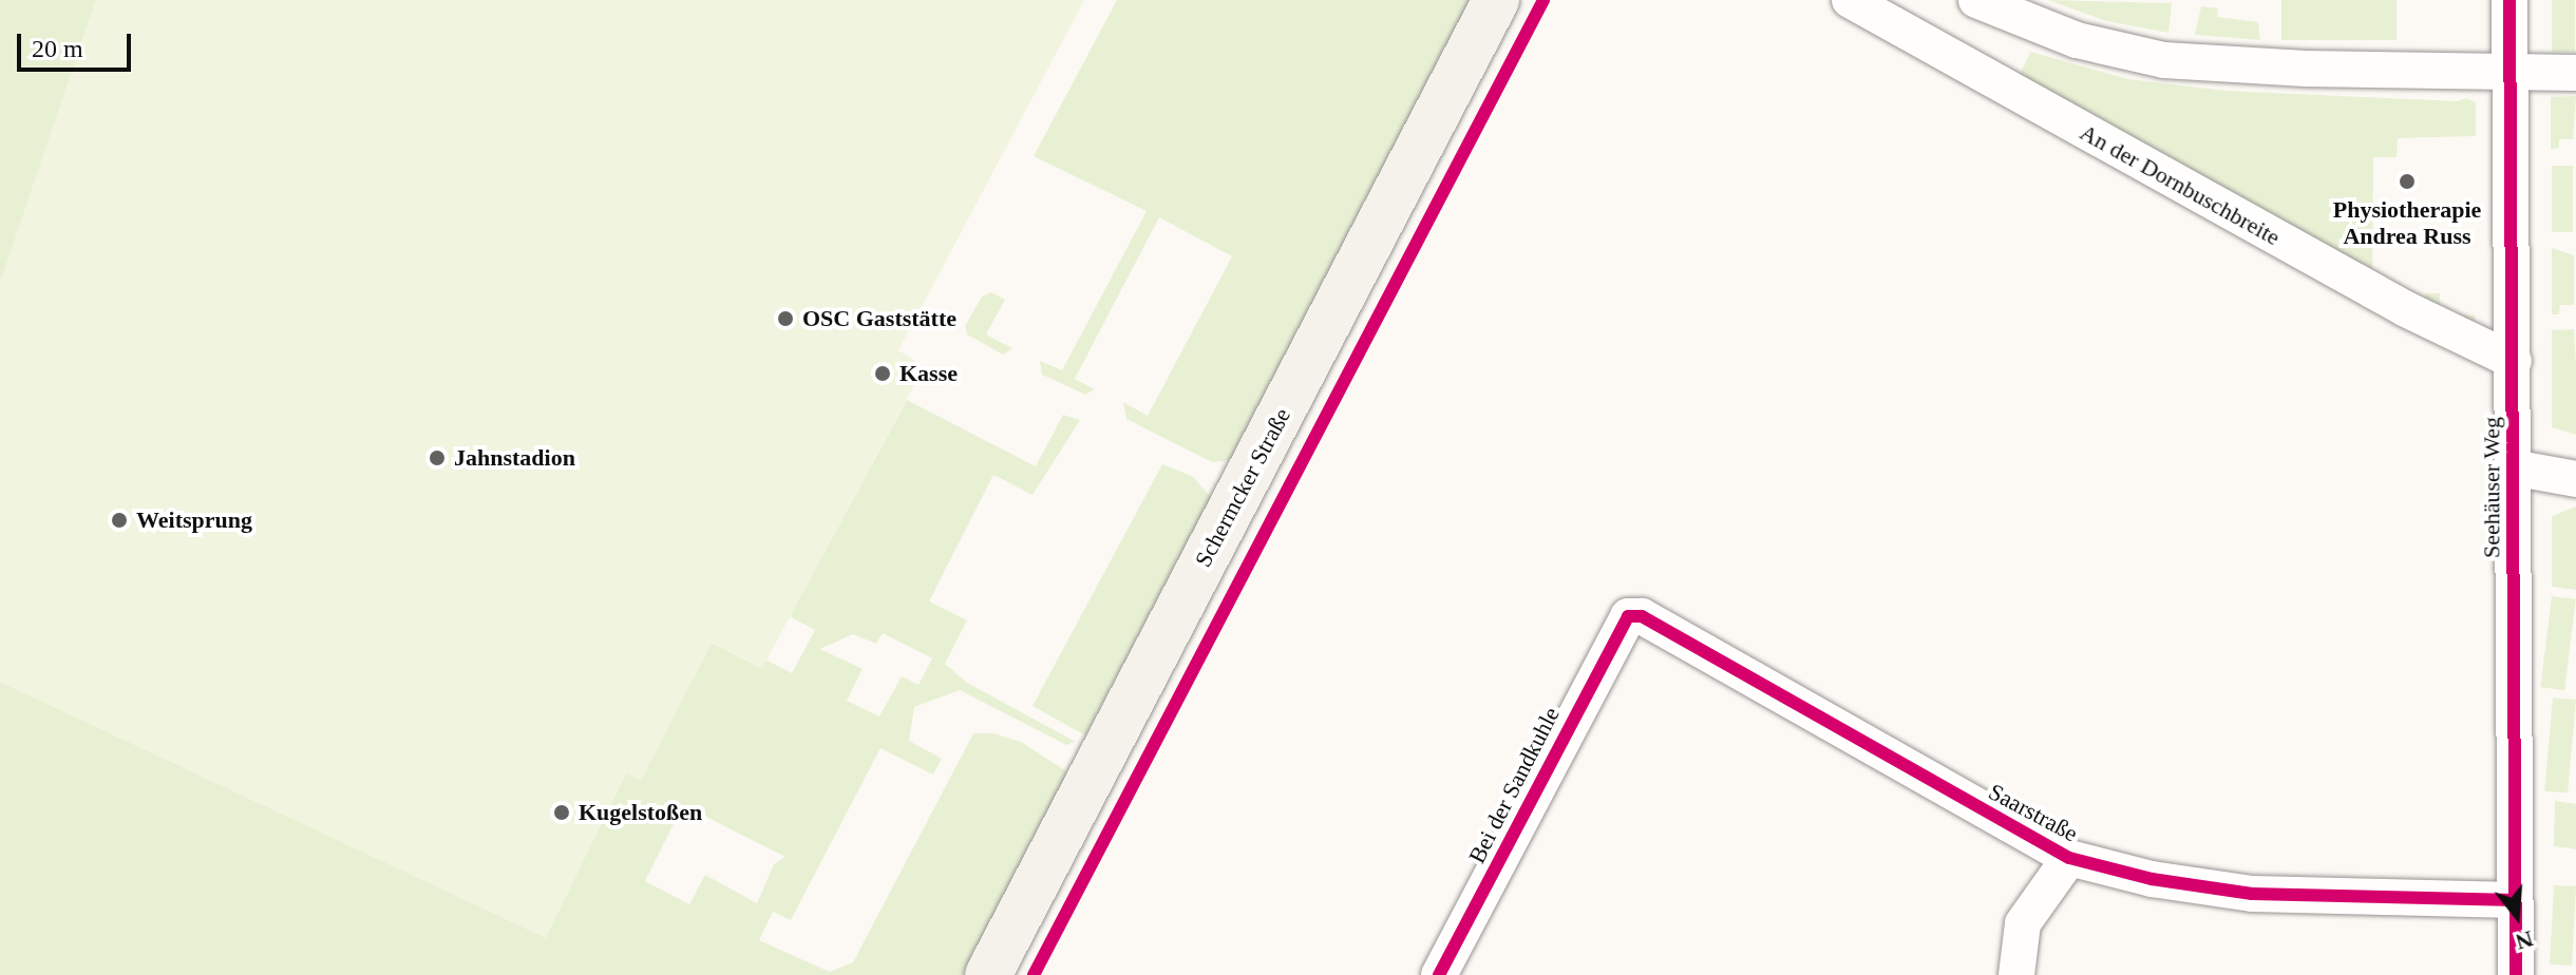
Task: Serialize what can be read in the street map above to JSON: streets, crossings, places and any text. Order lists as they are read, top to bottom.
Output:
{
  "streets": {
    "main road": ["Schermcker Straße"],
    "street": [
      "An der Dornbuschbreite",
      "Seehäuser Weg",
      "Bei der Sandkuhle",
      "Saarstraße"
    ]
  },
  "crossings": [
    ["An der Dornbuschbreite", "Seehäuser Weg"],
    ["Seehäuser Weg", "Saarstraße"],
    ["Bei der Sandkuhle", "Saarstraße"]
  ],
  "places": [
    "Physiotherapie Andrea Russ",
    "OSC Gaststätte",
    "Kasse",
    "Jahnstadion",
    "Weitsprung",
    "Kugelstoßen"
  ],
  "scale_bar": "20 m",
  "north": "bottom"
}
